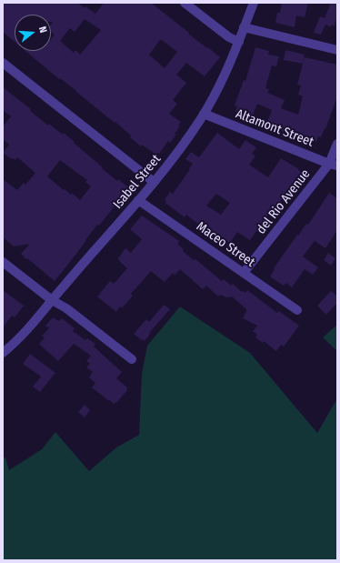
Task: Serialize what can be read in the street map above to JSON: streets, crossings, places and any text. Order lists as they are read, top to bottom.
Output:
{
  "streets": {
    "street": [
      "Altamont Street",
      "Isabel Street",
      "del Rio Avenue",
      "Maceo Street"
    ]
  },
  "crossings": [
    ["Altamont Street", "Isabel Street"],
    ["Altamont Street", "del Rio Avenue"],
    ["Isabel Street", "Maceo Street"],
    ["del Rio Avenue", "Maceo Street"]
  ],
  "north": "right"
}
